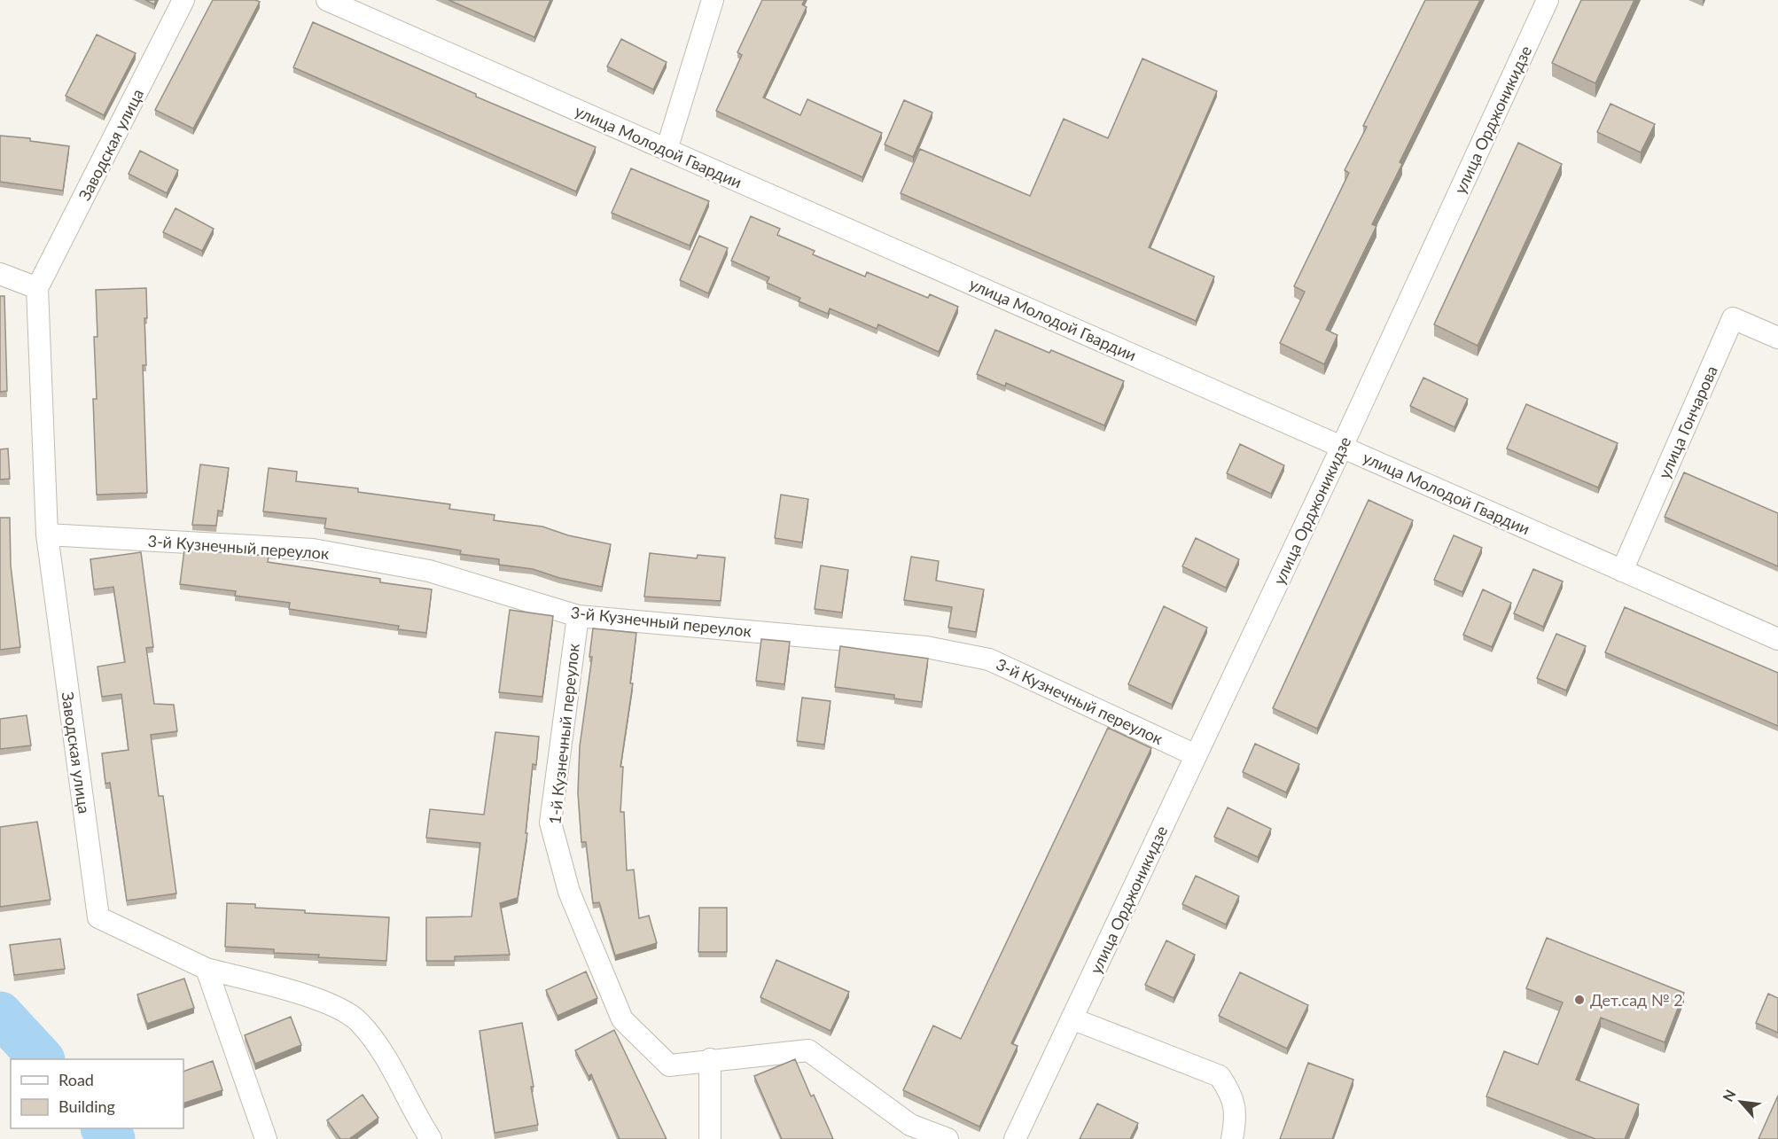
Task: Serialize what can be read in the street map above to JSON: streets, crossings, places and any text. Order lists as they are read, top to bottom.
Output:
{
  "streets": {
    "street": [
      "улица Орджоникидзе",
      "Заводская улица",
      "улица Молодой Гвардии",
      "улица Гончарова",
      "3-й Кузнечный переулок",
      "1-й Кузнечный переулок"
    ]
  },
  "crossings": [
    ["улица Орджоникидзе", "улица Молодой Гвардии"],
    ["улица Орджоникидзе", "3-й Кузнечный переулок"],
    ["Заводская улица", "3-й Кузнечный переулок"],
    ["улица Молодой Гвардии", "улица Гончарова"],
    ["3-й Кузнечный переулок", "1-й Кузнечный переулок"]
  ],
  "places": ["Дет.сад № 2"],
  "legend": ["Road", "Building"],
  "north": "top left"
}
